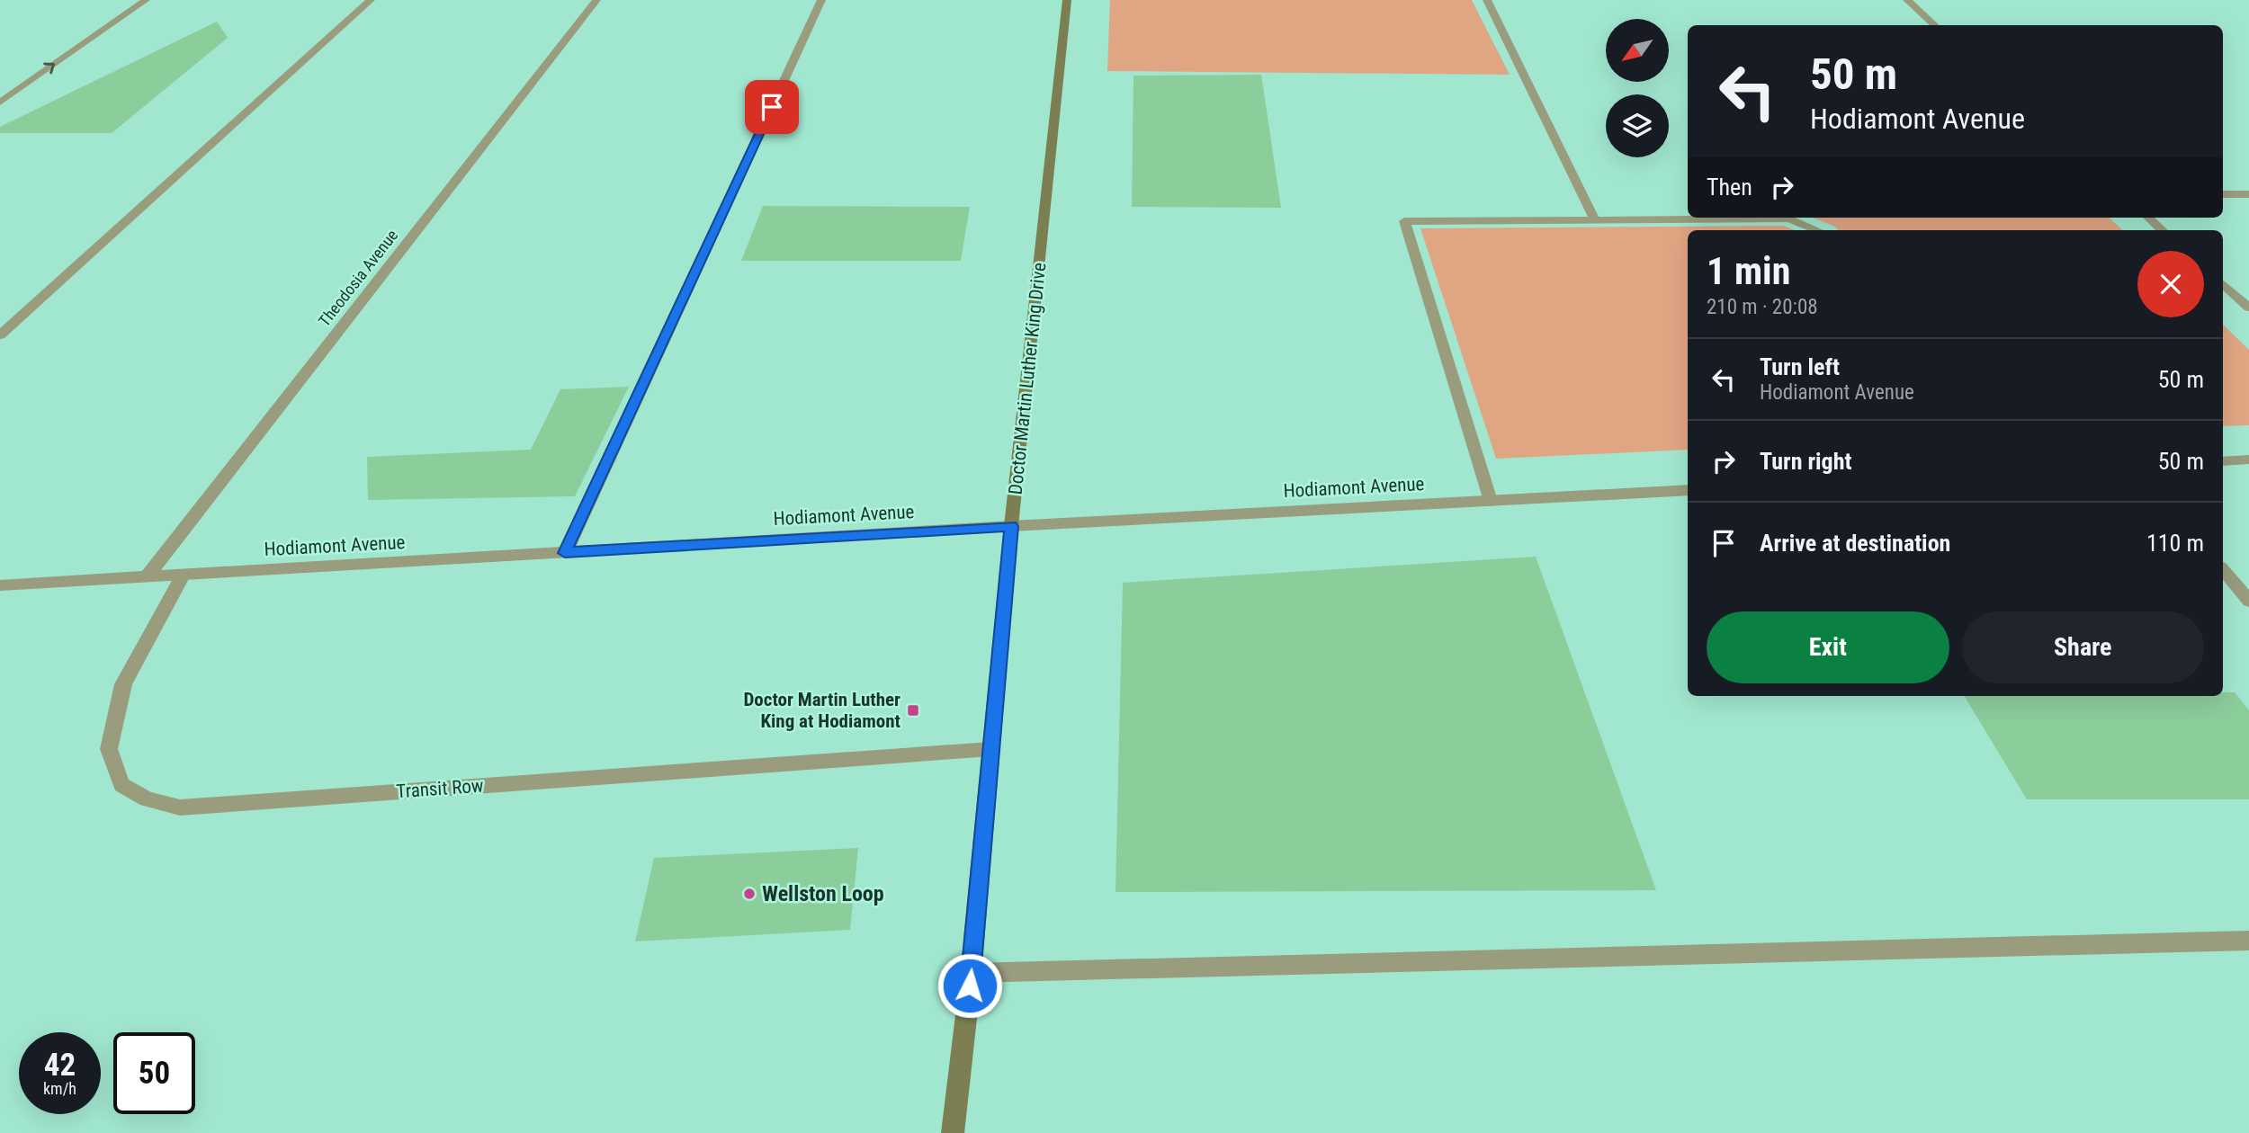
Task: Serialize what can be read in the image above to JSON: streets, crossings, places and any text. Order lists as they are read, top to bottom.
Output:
{
  "streets": {
    "main road": ["Doctor Martin Luther King Drive"],
    "street": ["Theodosia Avenue", "Hodiamont Avenue", "Transit Row"]
  },
  "crossings": [
    ["Theodosia Avenue", "Hodiamont Avenue"],
    ["Doctor Martin Luther King Drive", "Hodiamont Avenue"],
    ["Doctor Martin Luther King Drive", "Transit Row"],
    ["Hodiamont Avenue", "Transit Row"]
  ],
  "places": {
    "transit": ["Doctor Martin Luther King at Hodiamont"],
    "other": ["Wellston Loop"]
  },
  "north": "bottom left",
  "page": {
    "turn": ["50 m", "Hodiamont Avenue"],
    "then": "Then",
    "heading": ["1 min", "210 m · 20:08"],
    "list": [
      {
        "name": "Turn left",
        "note": "Hodiamont Avenue",
        "value": "50 m"
      },
      {
        "name": "Turn right",
        "value": "50 m"
      },
      {
        "name": "Arrive at destination",
        "value": "110 m"
      }
    ],
    "buttons": ["Exit", "Share"],
    "speed": "42 km/h",
    "limit": "50"
  }
}
